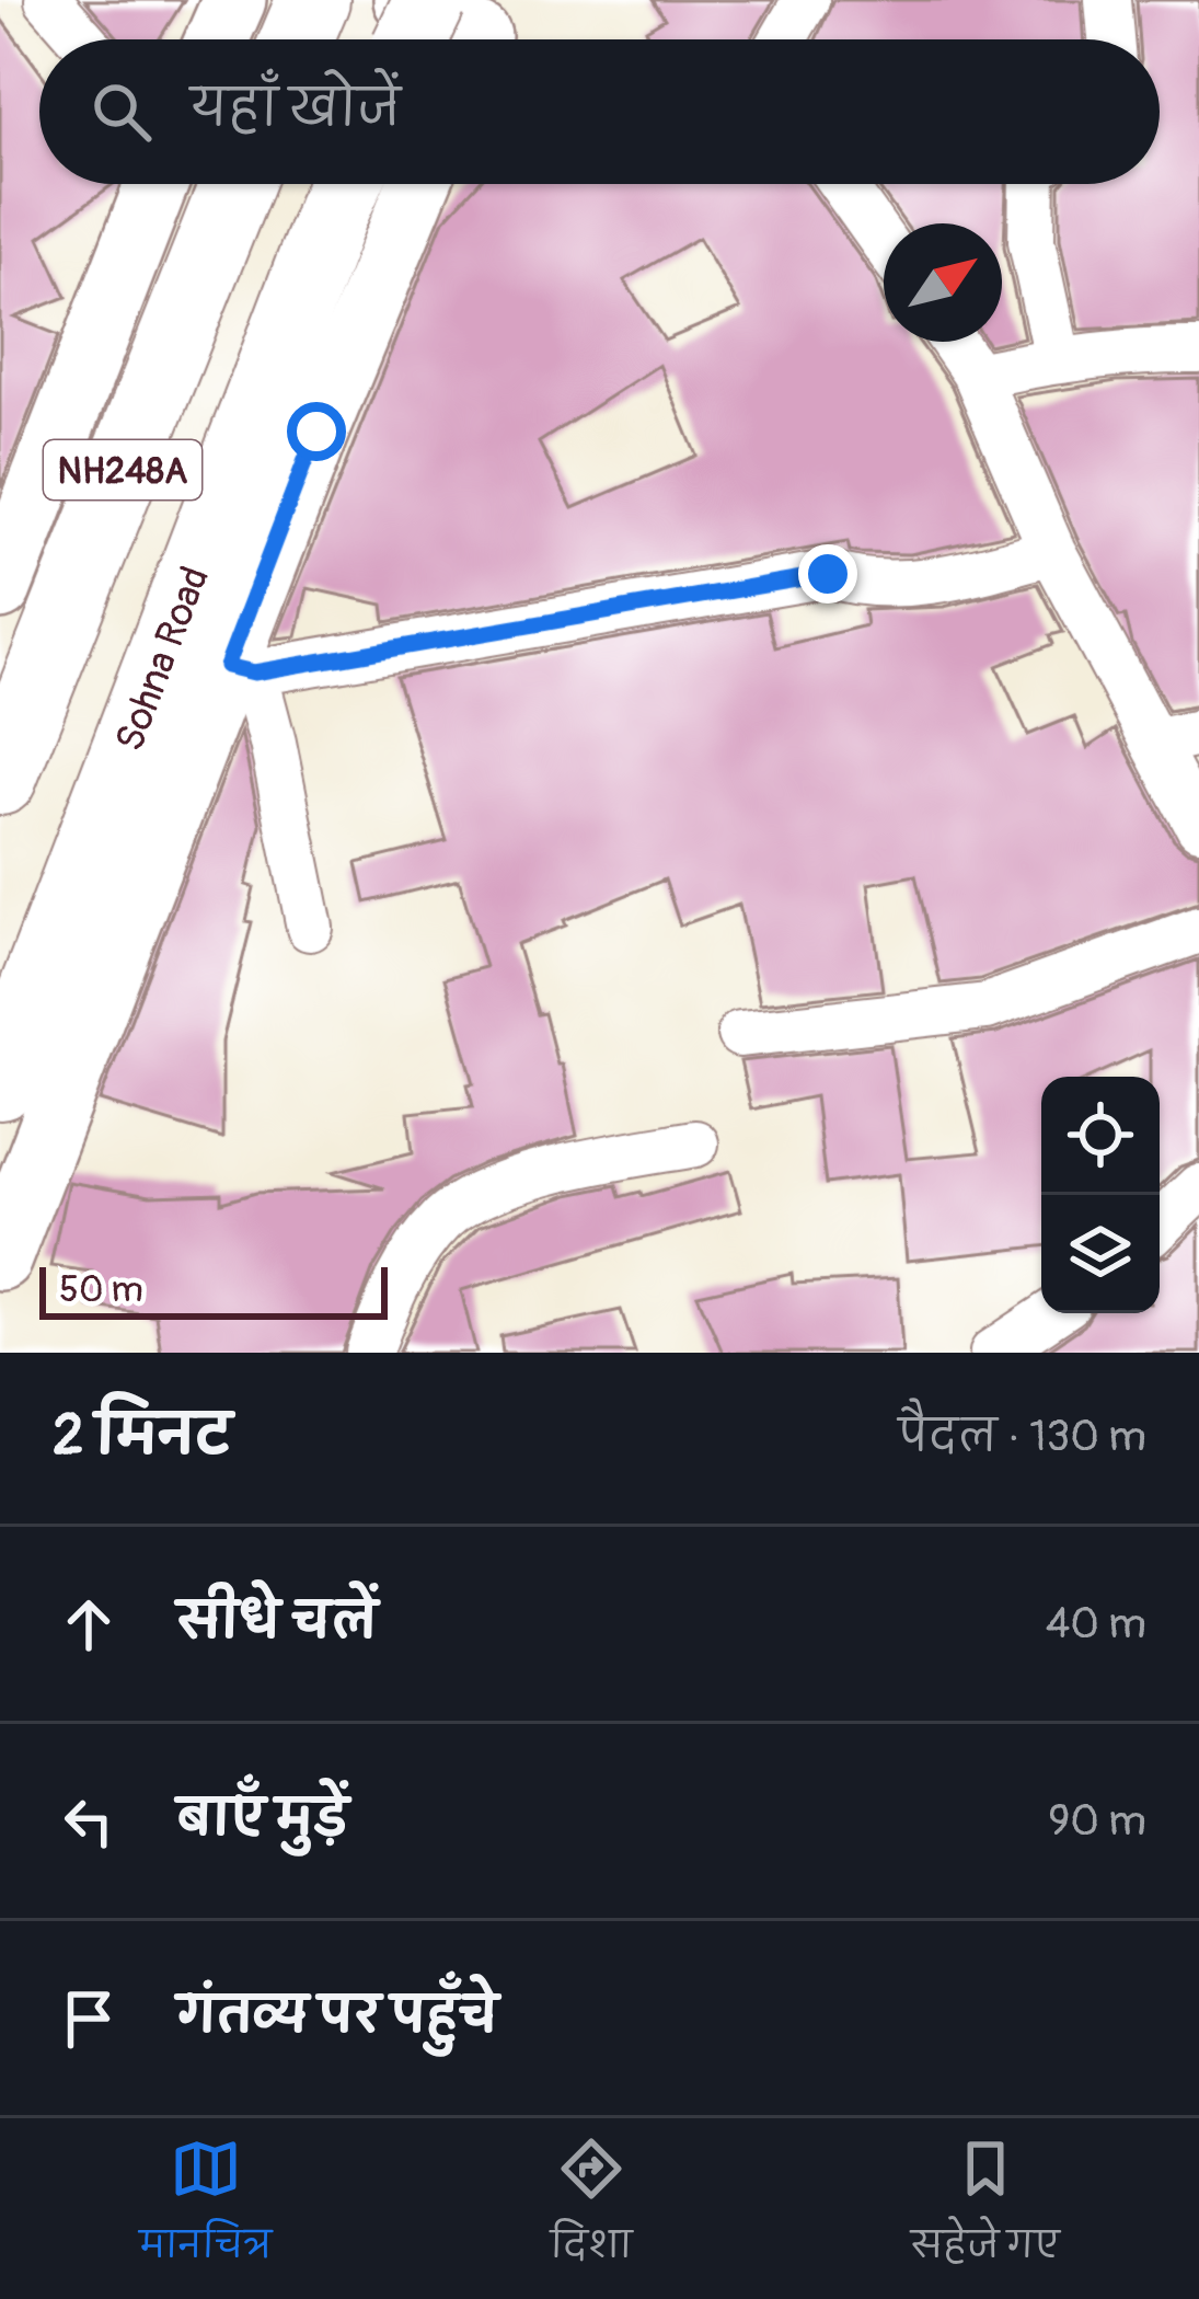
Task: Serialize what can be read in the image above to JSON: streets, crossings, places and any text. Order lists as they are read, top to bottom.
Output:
{
  "streets": {
    "highway": ["NH248A", "Sohna Road"]
  },
  "scale_bar": "50 m",
  "north": "top right",
  "page": {
    "search": "यहाँ खोजें",
    "scale": "50 m",
    "heading": ["2 मिनट", "पैदल · 130 m"],
    "list": [
      ["सीधे चलें", "40 m"],
      ["बाएँ मुड़ें", "90 m"],
      "गंतव्य पर पहुँचे"
    ],
    "nav": ["मानचित्र", "दिशा", "सहेजे गए"]
  }
}
